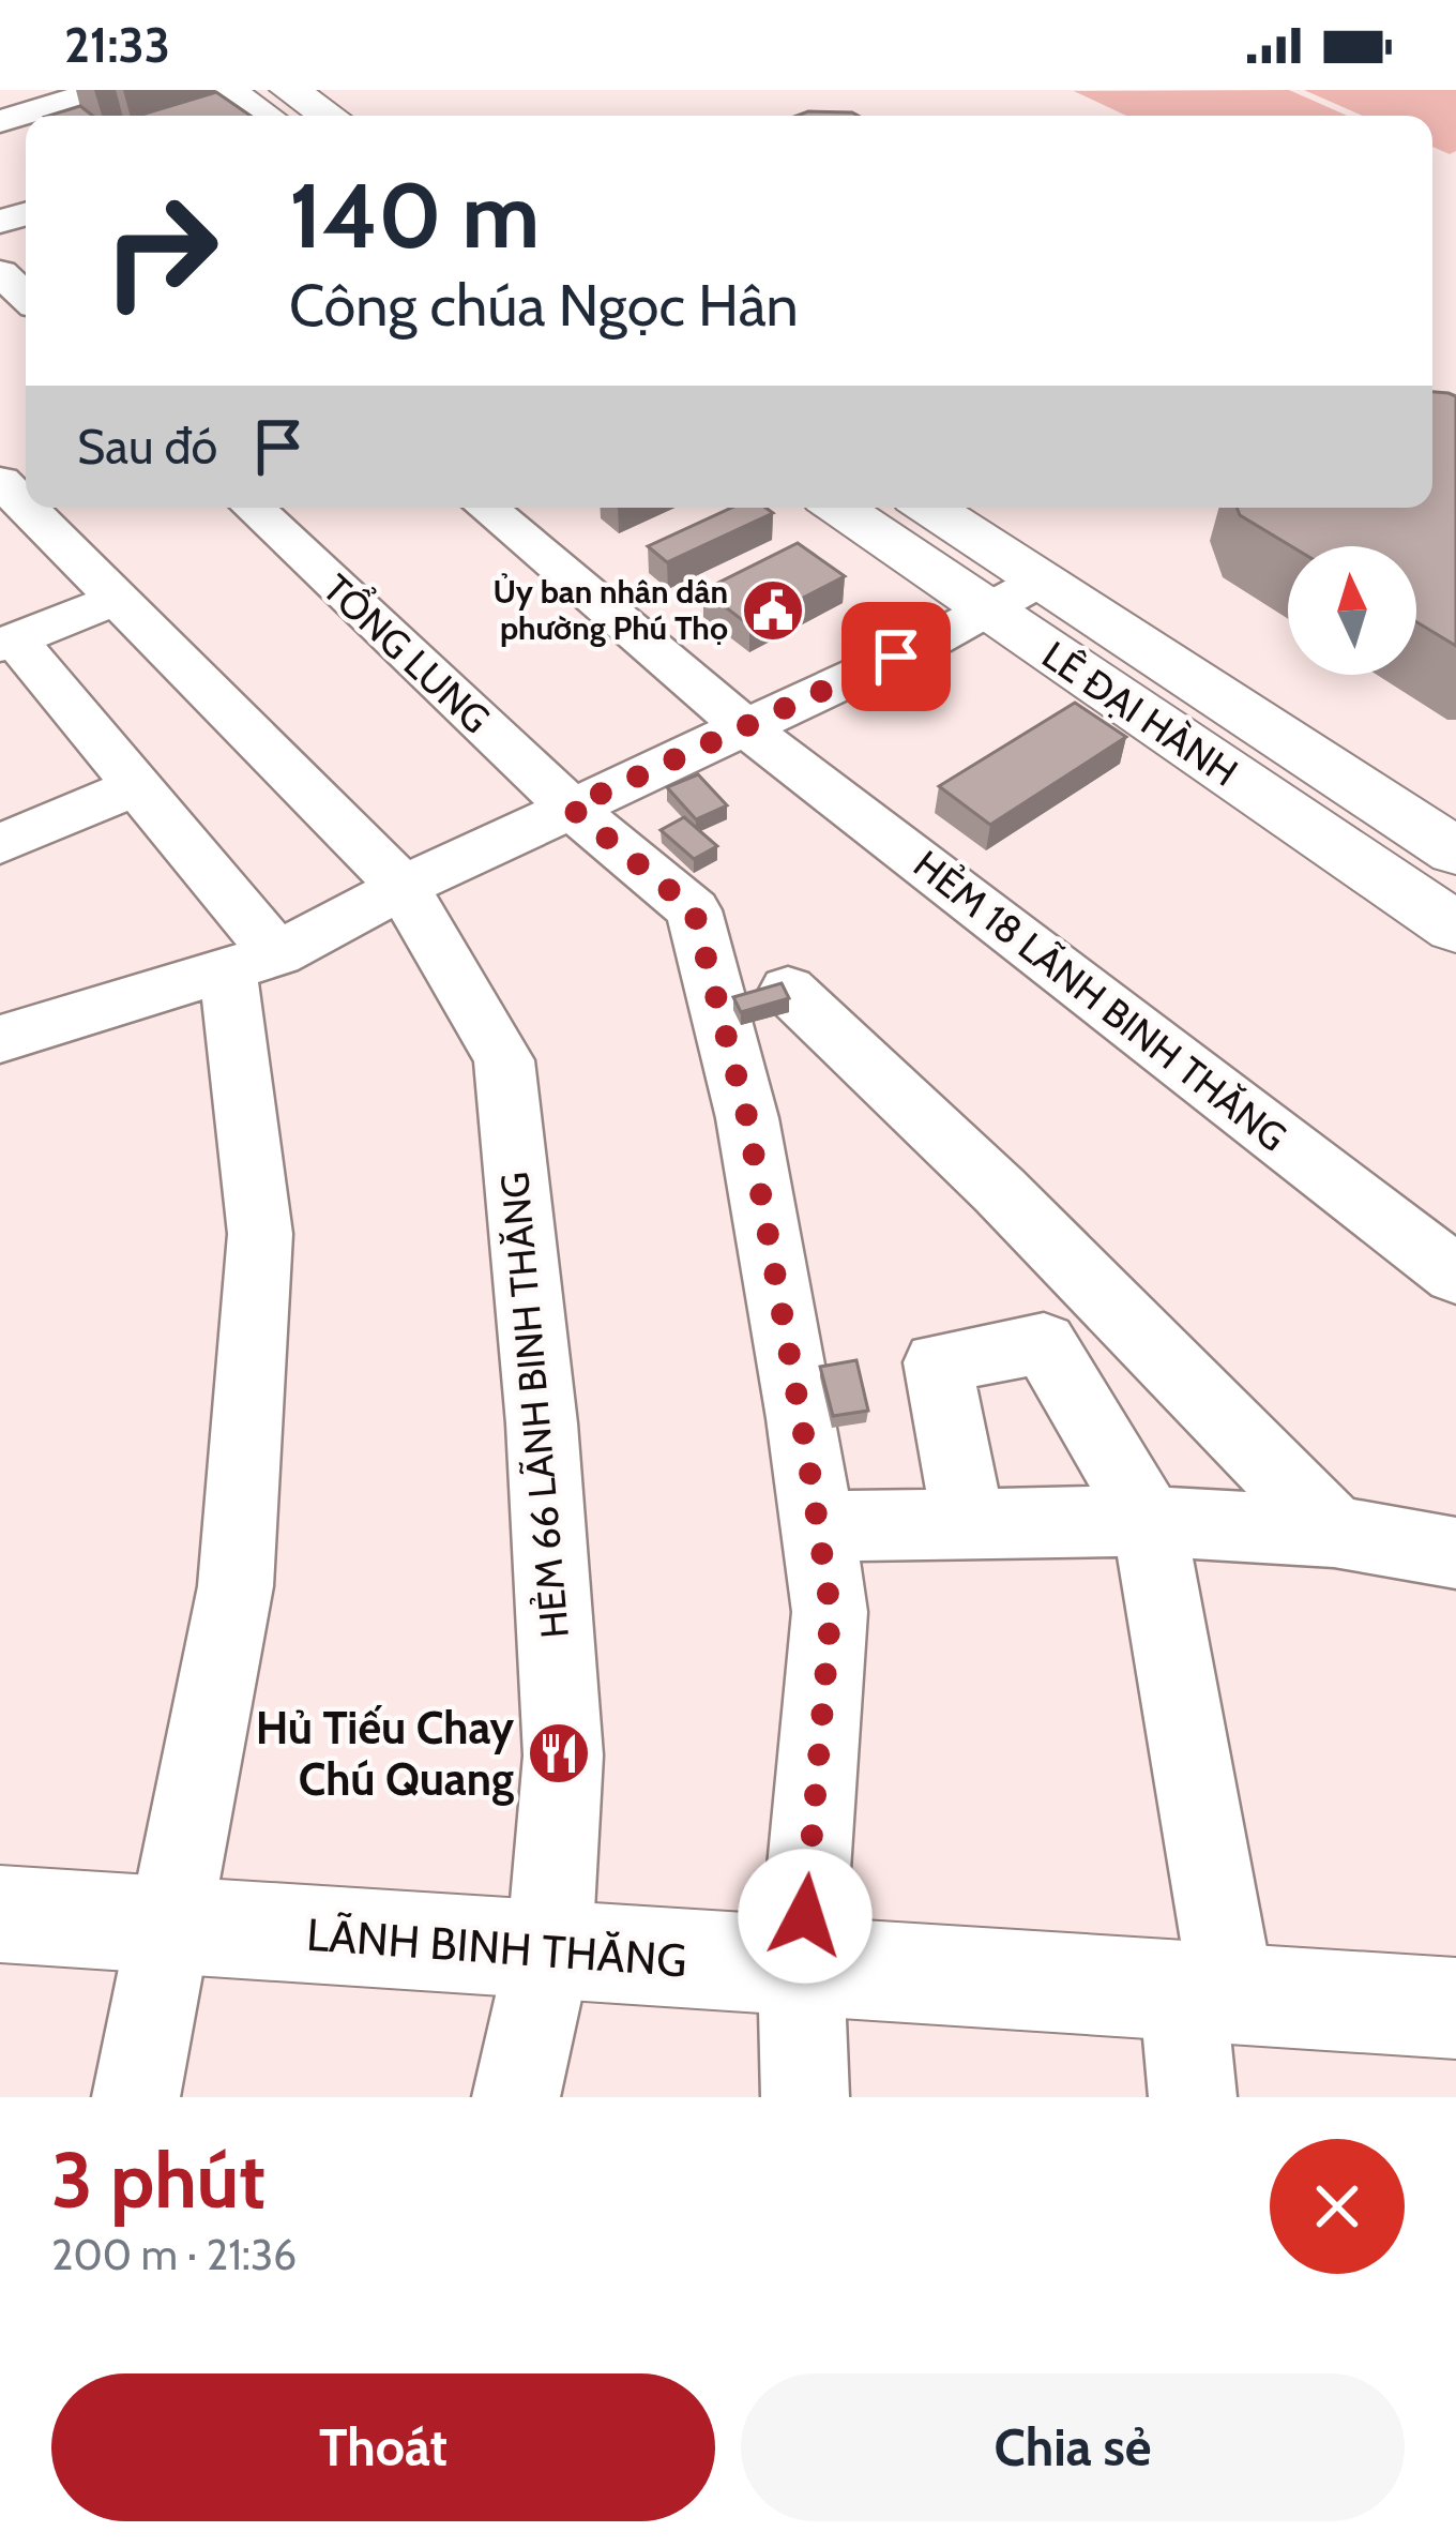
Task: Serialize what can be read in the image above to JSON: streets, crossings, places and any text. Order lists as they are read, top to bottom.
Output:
{
  "streets": {
    "main road": ["LÊ ĐẠI HÀNH", "LÃNH BINH THĂNG"],
    "street": ["TỔNG LUNG", "HẺM 18 LÃNH BINH THĂNG", "HẺM 66 LÃNH BINH THĂNG"]
  },
  "crossings": [
    ["HẺM 66 LÃNH BINH THĂNG", "LÃNH BINH THĂNG"]
  ],
  "places": {
    "public building": ["Ủy ban nhân dân phường Phú Thọ"],
    "restaurant": ["Hủ Tiếu Chay Chú Quang"]
  },
  "north": "top",
  "page": {
    "status": "21:33",
    "turn": ["140 m", "Công chúa Ngọc Hân"],
    "then": "Sau đó",
    "heading": ["3 phút", "200 m · 21:36"],
    "buttons": ["Thoát", "Chia sẻ"]
  }
}
